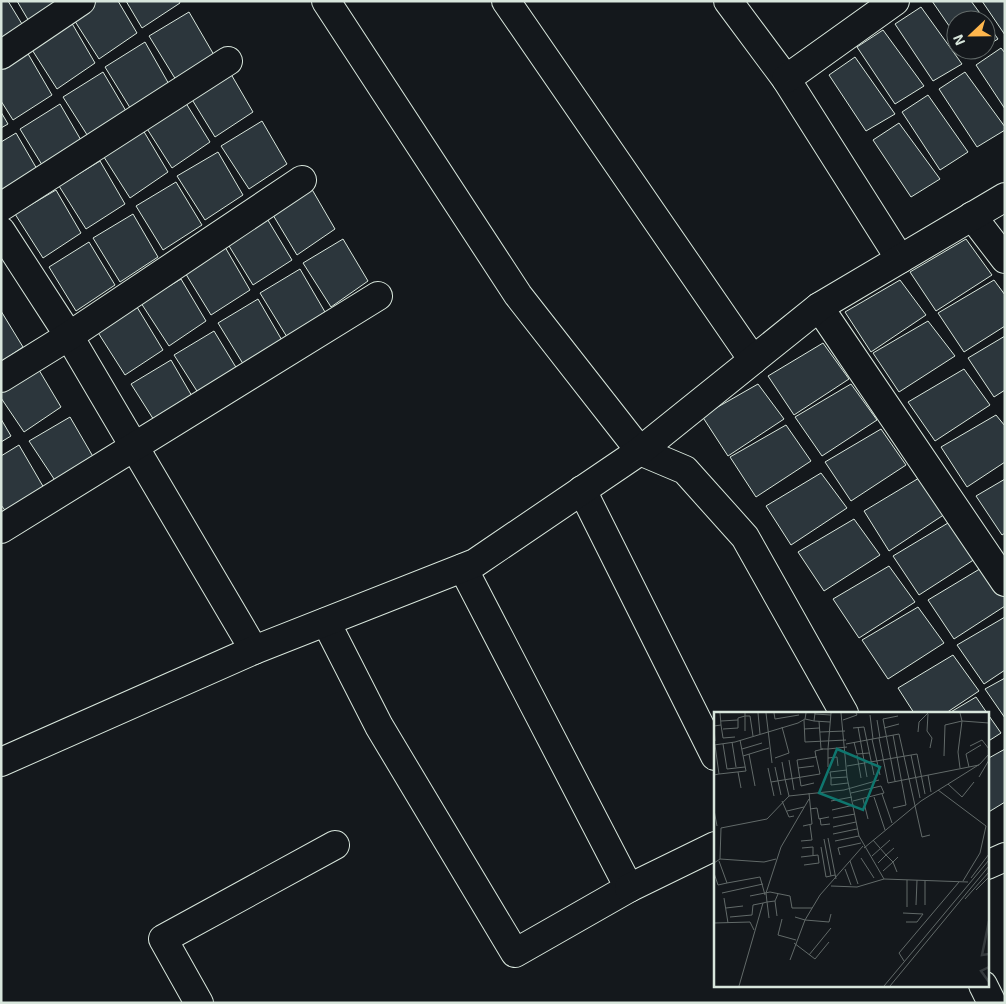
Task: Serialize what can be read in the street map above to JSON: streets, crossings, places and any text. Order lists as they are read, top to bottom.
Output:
{
  "north": "left"
}
